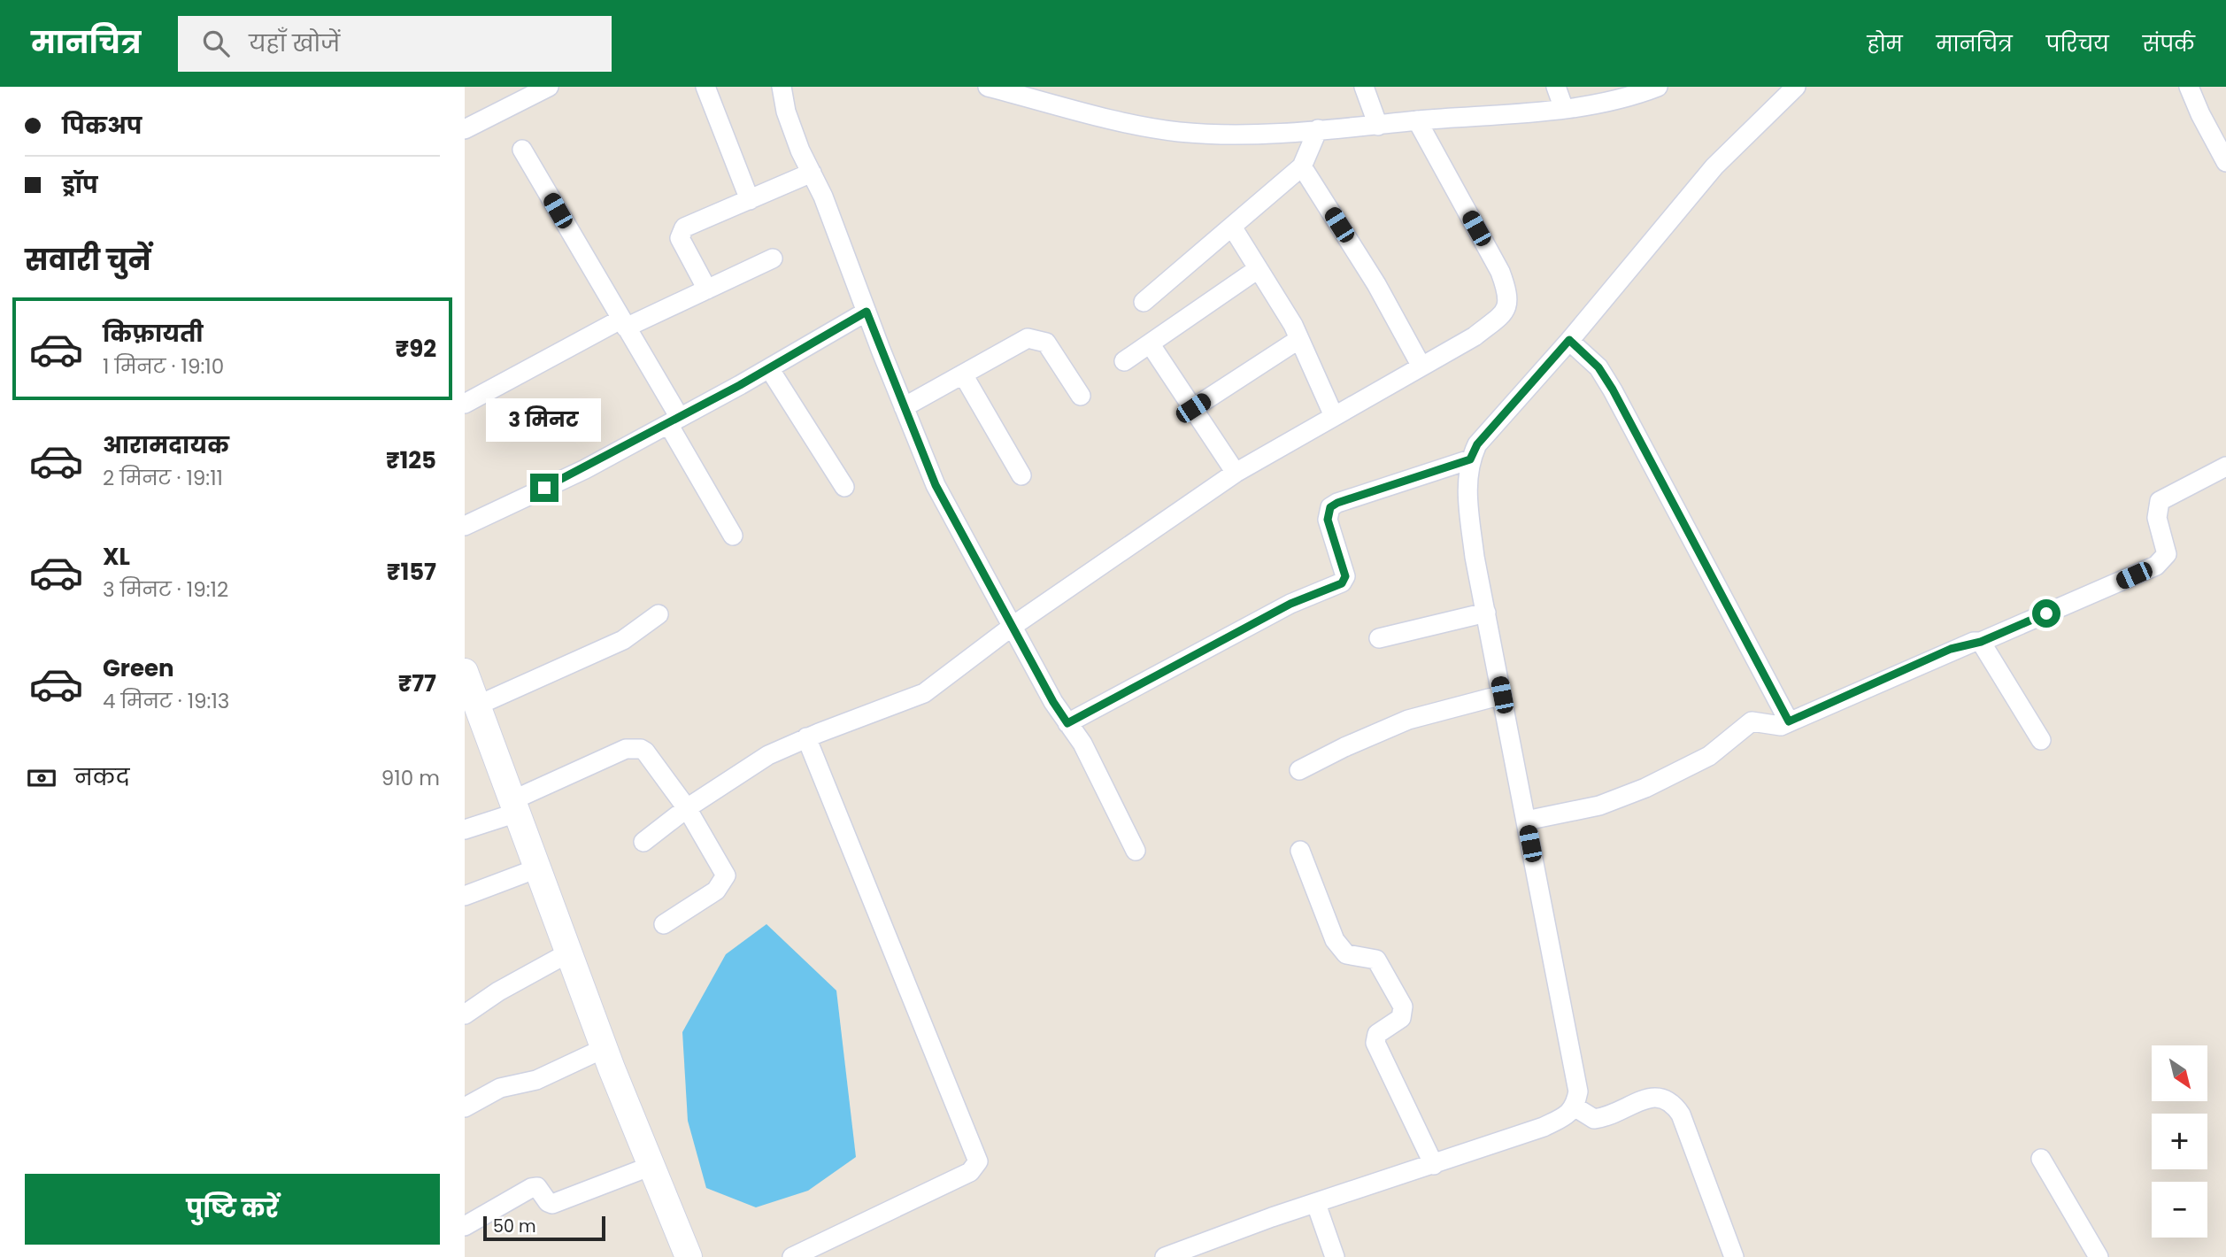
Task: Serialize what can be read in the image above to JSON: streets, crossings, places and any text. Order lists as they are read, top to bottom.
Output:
{
  "scale_bar": "50 m",
  "north": "bottom right",
  "page": {
    "header": "मानचित्र",
    "search": "यहाँ खोजें",
    "nav": [
      "होम",
      "मानचित्र",
      "परिचय",
      "संपर्क"
    ],
    "banner": ["पिकअप", "ड्रॉप"],
    "heading": "सवारी चुनें",
    "list": [
      {
        "name": "किफ़ायती",
        "note": "1 मिनट · 19:10",
        "value": "₹92"
      },
      {
        "name": "आरामदायक",
        "note": "2 मिनट · 19:11",
        "value": "₹125"
      },
      {
        "name": "XL",
        "note": "3 मिनट · 19:12",
        "value": "₹157"
      },
      {
        "name": "Green",
        "note": "4 मिनट · 19:13",
        "value": "₹77"
      }
    ],
    "bubble": "3 मिनट",
    "pay": ["नकद", "910 m"],
    "map_buttons": ["+", "−"],
    "buttons": "पुष्टि करें",
    "scale": "50 m"
  }
}
